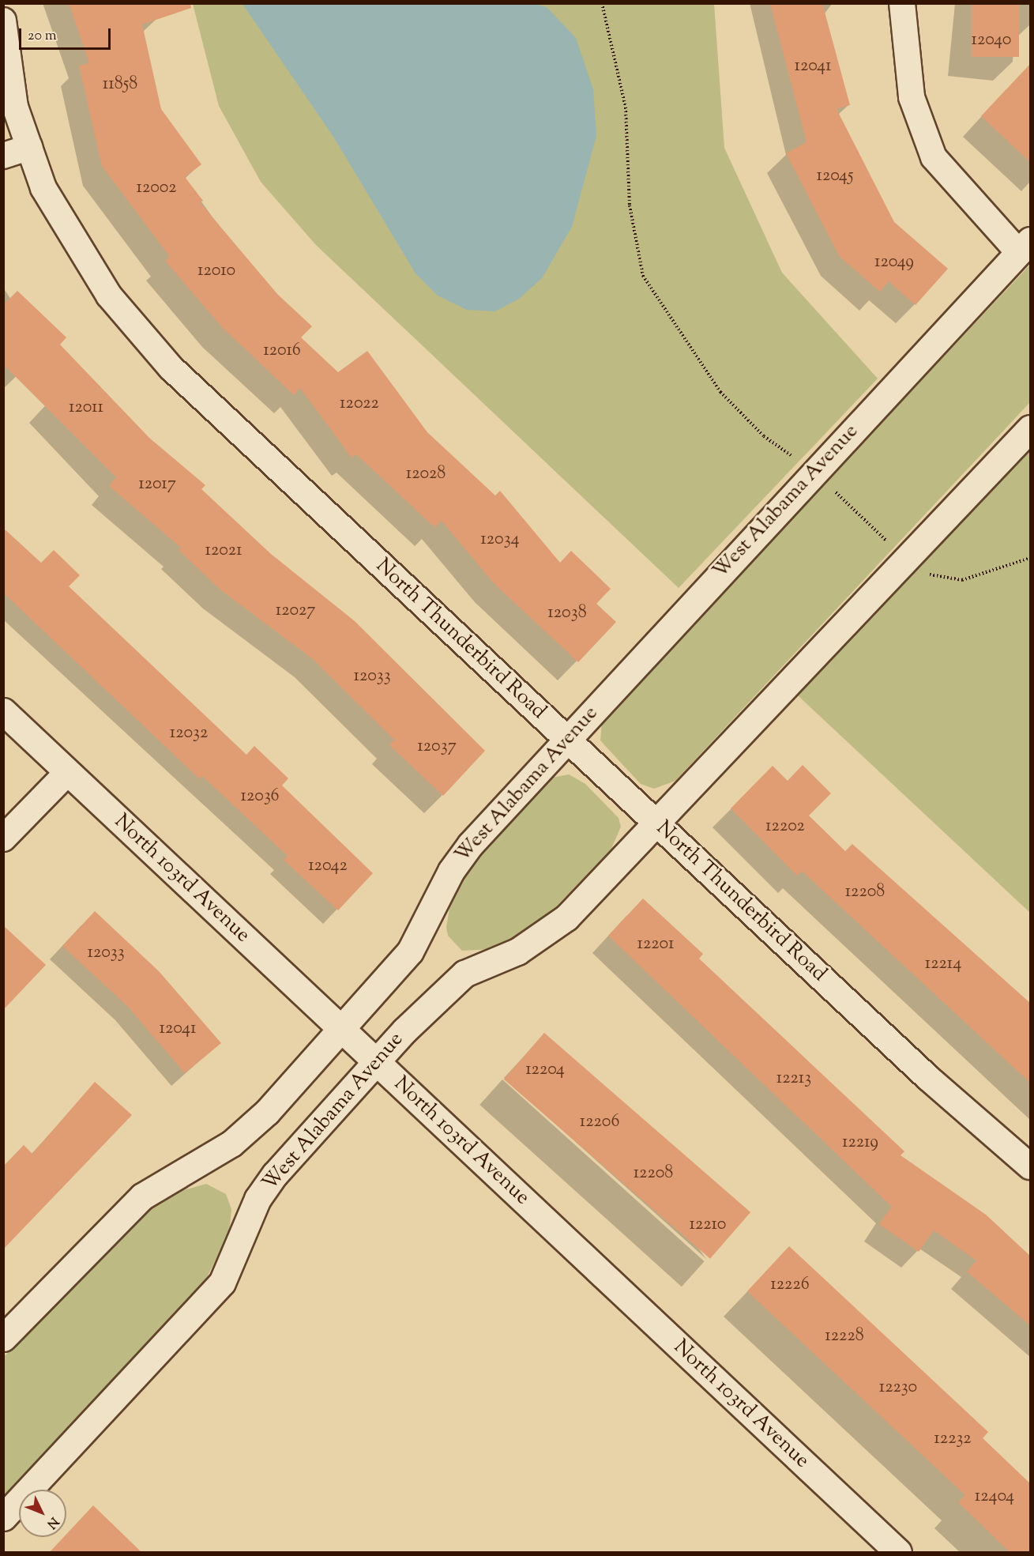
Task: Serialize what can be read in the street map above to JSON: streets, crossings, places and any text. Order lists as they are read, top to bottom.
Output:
{
  "streets": {
    "street": ["West Alabama Avenue", "North Thunderbird Road", "North 103rd Avenue"]
  },
  "crossings": [
    ["West Alabama Avenue", "North Thunderbird Road"],
    ["West Alabama Avenue", "North 103rd Avenue"]
  ],
  "house_numbers": [
    "12040",
    "12041",
    "11858",
    "12045",
    "12002",
    "12049",
    "12010",
    "12016",
    "12022",
    "12011",
    "12028",
    "12017",
    "12034",
    "12021",
    "12027",
    "12038",
    "12033",
    "12032",
    "12037",
    "12036",
    "12202",
    "12042",
    "12208",
    "12201",
    "12033",
    "12214",
    "12041",
    "12204",
    "12213",
    "12206",
    "12219",
    "12208",
    "12210",
    "12226",
    "12228",
    "12230",
    "12232",
    "12404"
  ],
  "scale_bar": "20 m",
  "north": "bottom right"
}
